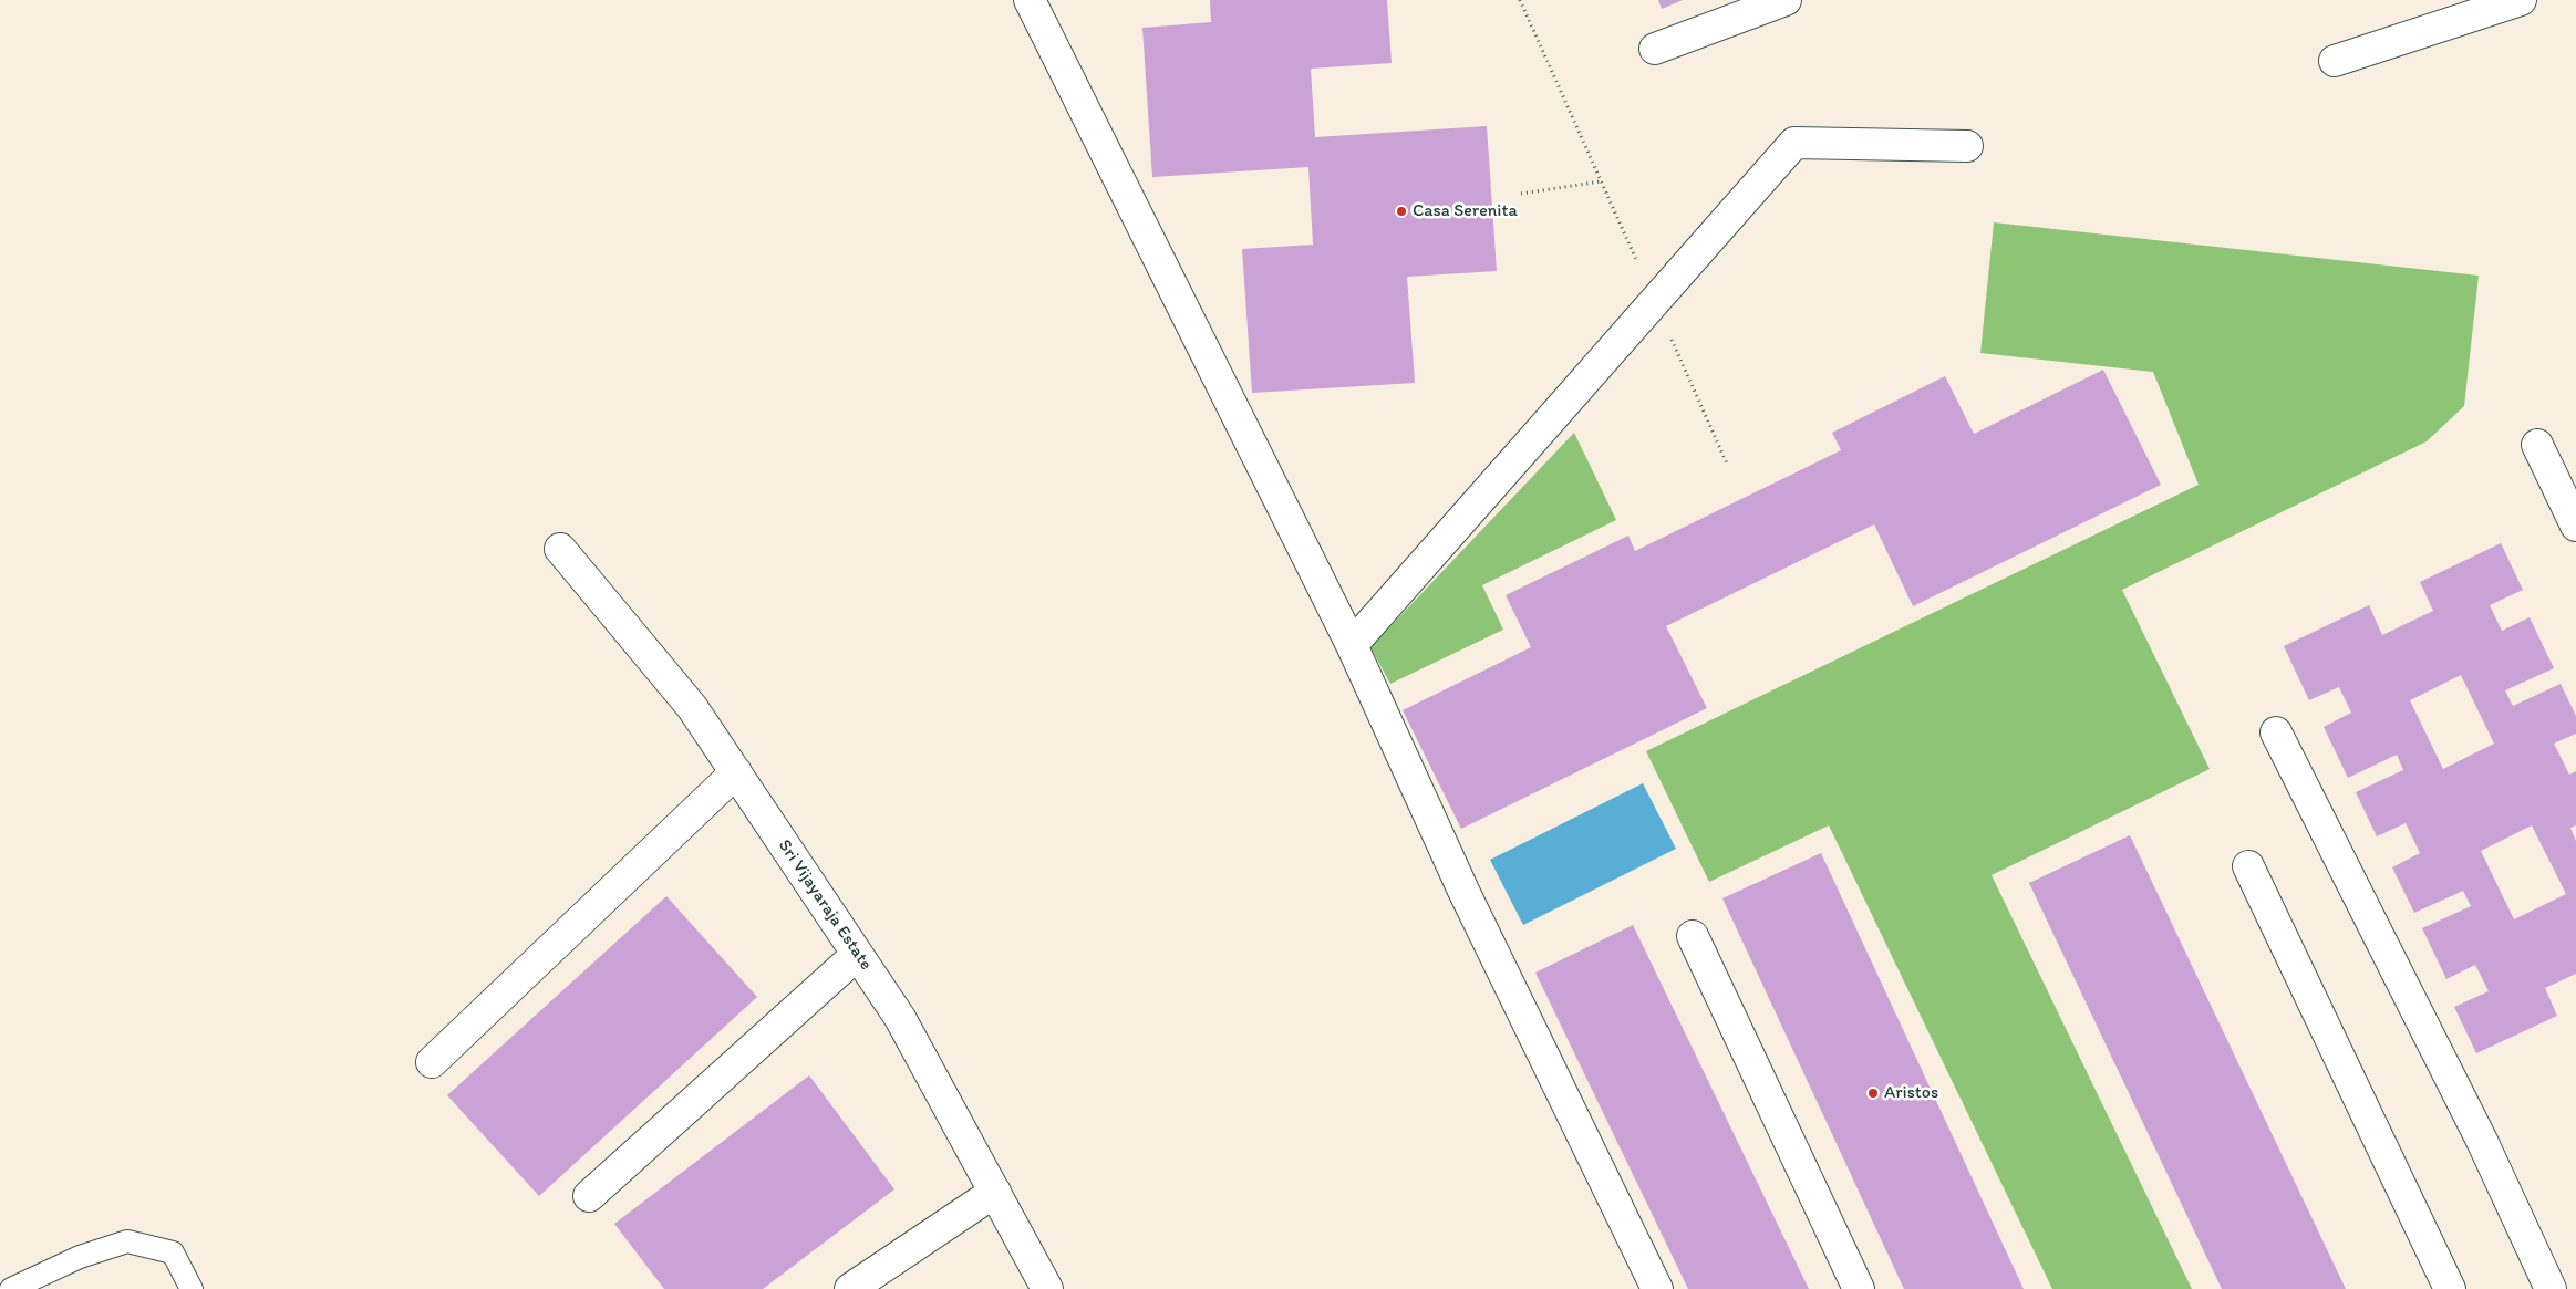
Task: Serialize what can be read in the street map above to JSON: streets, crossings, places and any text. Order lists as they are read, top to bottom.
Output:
{
  "streets": {
    "street": ["Sri Vijayaraja Estate"]
  },
  "places": ["Casa Serenita", "Aristos"]
}
